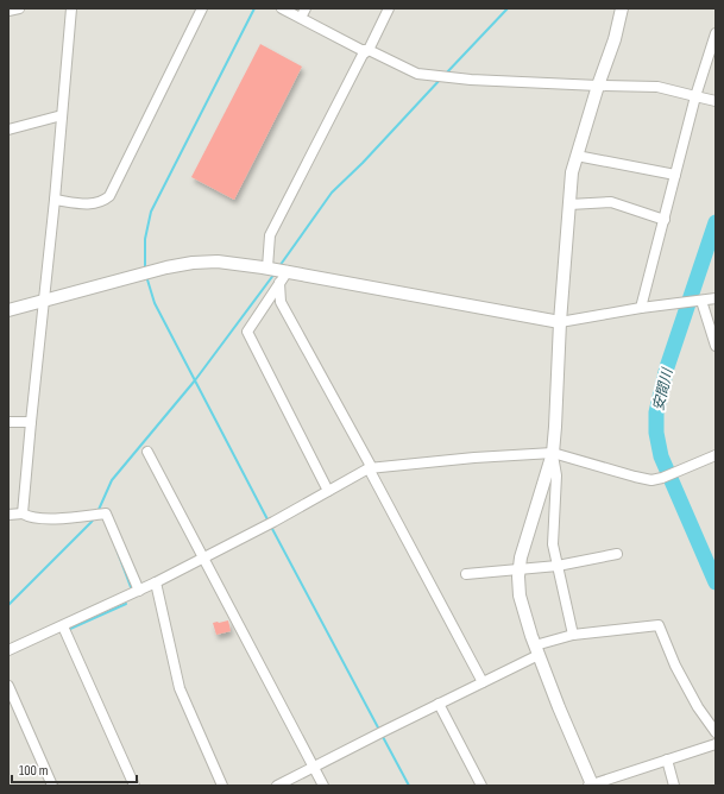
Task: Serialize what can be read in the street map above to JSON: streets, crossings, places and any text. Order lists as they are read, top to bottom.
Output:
{
  "water": ["安間川"],
  "scale_bar": "100 m"
}
